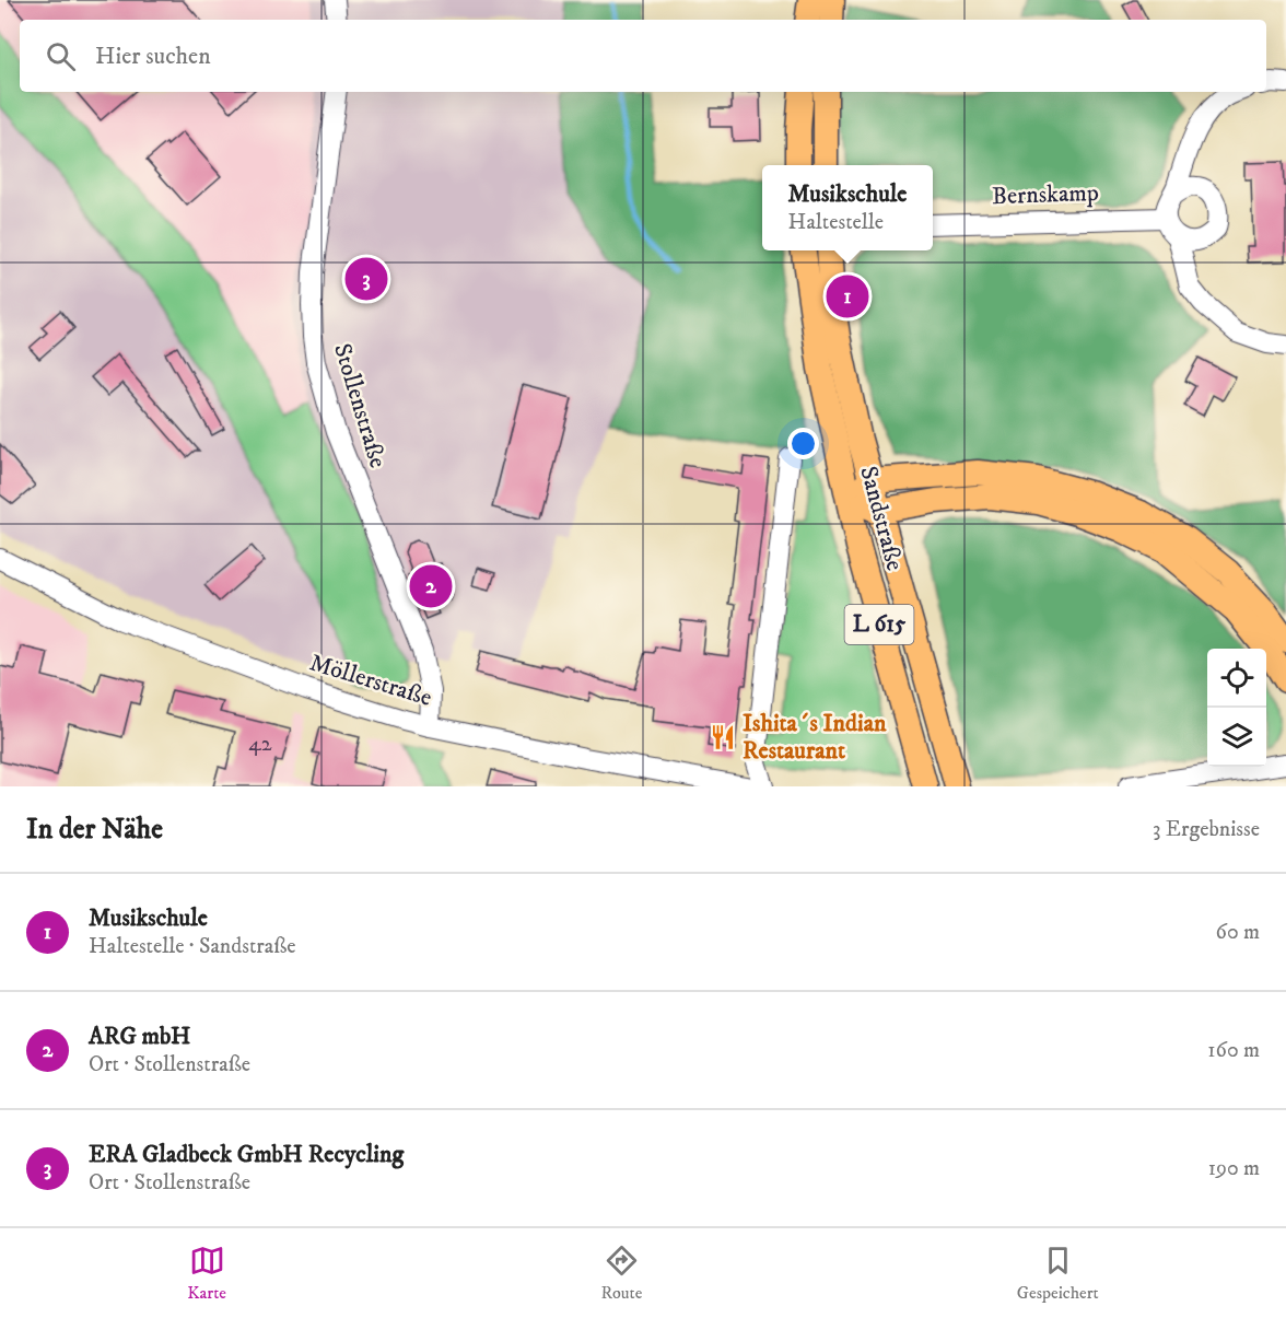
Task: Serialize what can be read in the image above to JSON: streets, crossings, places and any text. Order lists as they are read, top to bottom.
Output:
{
  "streets": {
    "main road": ["Sandstraße", "L 615"],
    "street": ["Bernskamp", "Stollenstraße", "Möllerstraße"]
  },
  "crossings": [
    ["Stollenstraße", "Möllerstraße"]
  ],
  "places": {
    "restaurant": ["Ishita´s Indian Restaurant"]
  },
  "house_numbers": ["42"],
  "page": {
    "search": "Hier suchen",
    "popup": ["Musikschule", "Haltestelle"],
    "pins": ["3", "1", "2"],
    "heading": ["In der Nähe", "3 Ergebnisse"],
    "list": [
      {
        "mark": "1",
        "name": "Musikschule",
        "note": "Haltestelle · Sandstraße",
        "value": "60 m"
      },
      {
        "mark": "2",
        "name": "ARG mbH",
        "note": "Ort · Stollenstraße",
        "value": "160 m"
      },
      {
        "mark": "3",
        "name": "ERA Gladbeck GmbH Recycling",
        "note": "Ort · Stollenstraße",
        "value": "190 m"
      }
    ],
    "nav": ["Karte", "Route", "Gespeichert"]
  }
}
